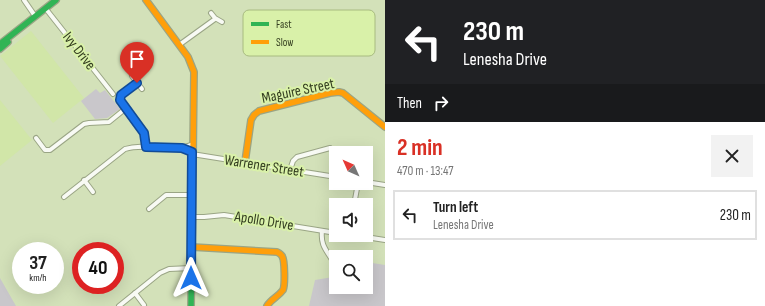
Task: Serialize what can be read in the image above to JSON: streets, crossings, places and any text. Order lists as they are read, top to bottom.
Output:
{
  "streets": {
    "street": [
      "Ivy Drive",
      "Maguire Street",
      "Warrener Street",
      "Apollo Drive"
    ]
  },
  "crossings": [
    ["Maguire Street", "Warrener Street"]
  ],
  "legend": ["Fast", "Slow"],
  "north": "top left",
  "page": {
    "turn": ["230 m", "Lenesha Drive"],
    "then": "Then",
    "heading": ["2 min", "470 m · 13:47"],
    "list": [
      {
        "name": "Turn left",
        "note": "Lenesha Drive",
        "value": "230 m"
      }
    ],
    "speed": "37 km/h",
    "limit": "40"
  }
}
